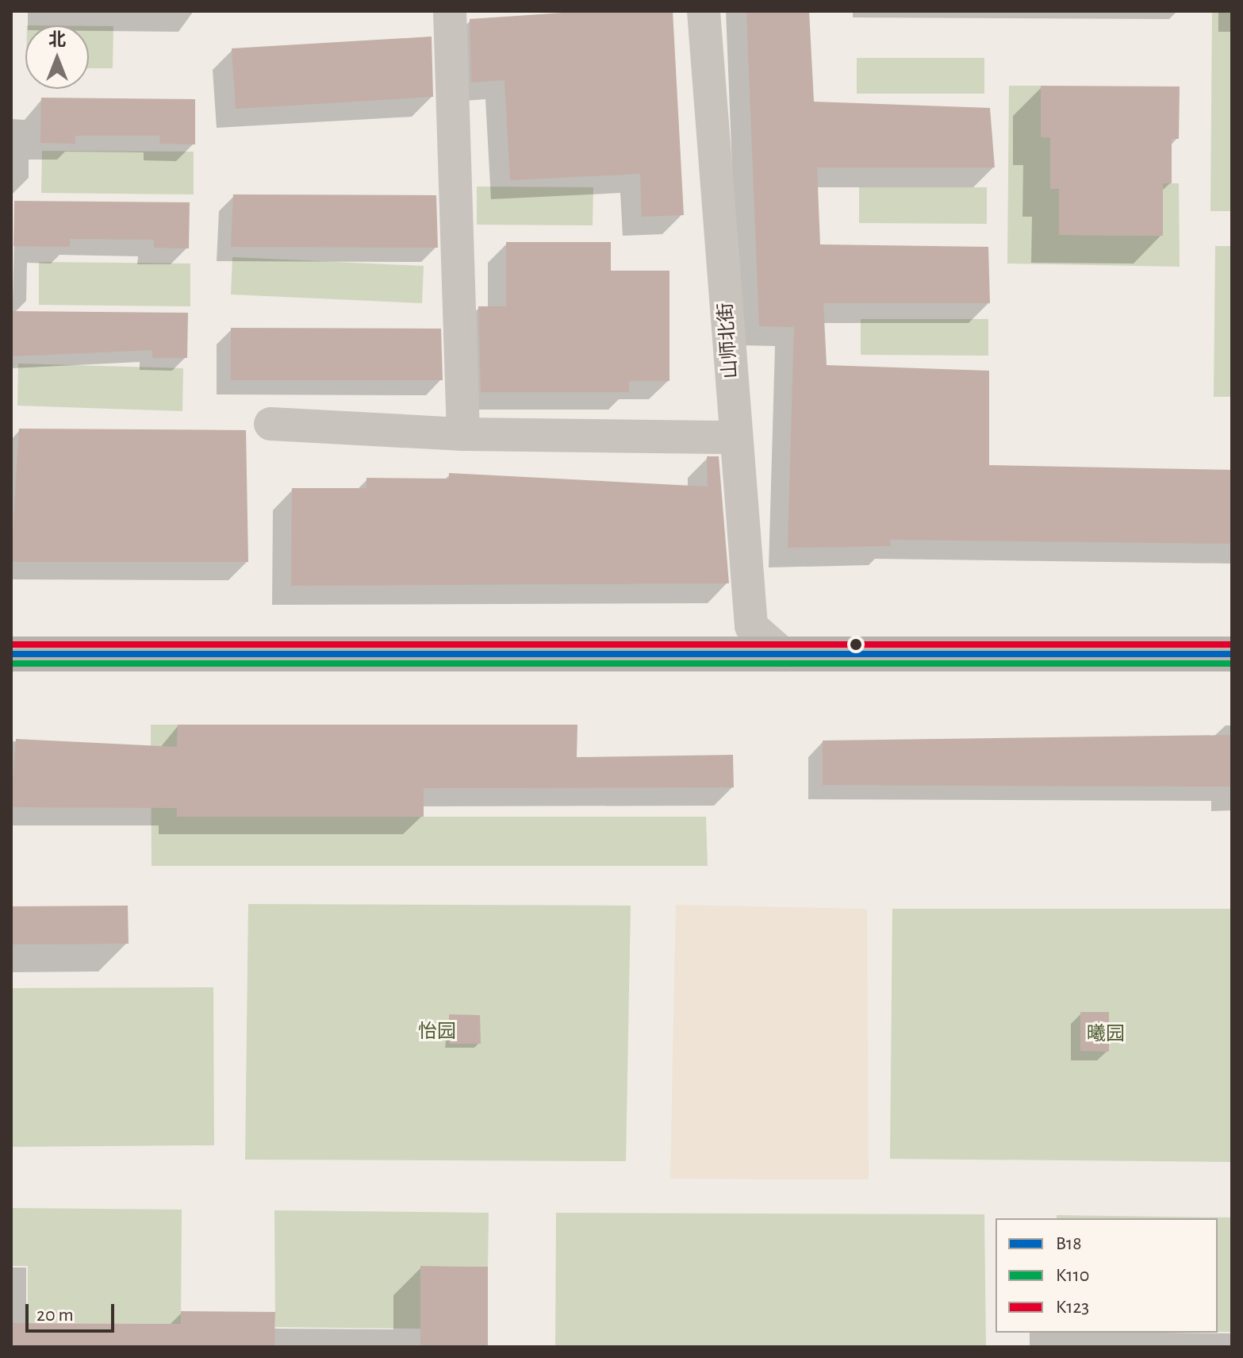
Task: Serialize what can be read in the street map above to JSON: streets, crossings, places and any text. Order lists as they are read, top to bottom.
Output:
{
  "streets": {
    "street": ["山师北街"]
  },
  "parks": ["怡园", "曦园"],
  "lines": ["transit line K123", "transit line B18", "transit line K110"],
  "legend": ["B18", "K110", "K123"],
  "scale_bar": "20 m",
  "north": "top"
}
